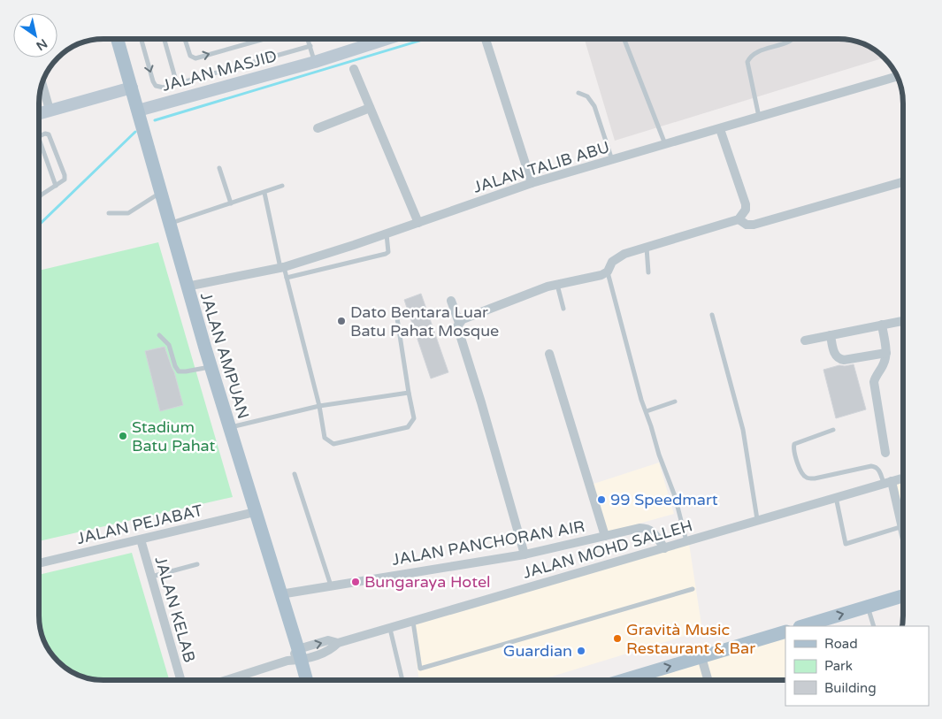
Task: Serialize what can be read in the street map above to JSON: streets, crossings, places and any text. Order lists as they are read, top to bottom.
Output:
{
  "streets": {
    "main road": ["JALAN AMPUAN"],
    "street": [
      "JALAN MASJID",
      "JALAN TALIB ABU",
      "JALAN PEJABAT",
      "JALAN PANCHORAN AIR",
      "JALAN MOHD SALLEH",
      "JALAN KELAB"
    ]
  },
  "crossings": [
    ["JALAN MASJID", "JALAN AMPUAN"],
    ["JALAN TALIB ABU", "JALAN AMPUAN"],
    ["JALAN AMPUAN", "JALAN PEJABAT"],
    ["JALAN AMPUAN", "JALAN PANCHORAN AIR"],
    ["JALAN AMPUAN", "JALAN MOHD SALLEH"],
    ["JALAN PEJABAT", "JALAN KELAB"],
    ["JALAN PANCHORAN AIR", "JALAN MOHD SALLEH"]
  ],
  "places": [
    "Dato Bentara Luar Batu Pahat Mosque",
    "Stadium Batu Pahat",
    "99 Speedmart",
    "Bungaraya Hotel",
    "Gravità Music Restaurant & Bar",
    "Guardian"
  ],
  "legend": ["Road", "Park", "Building"],
  "north": "bottom right"
}
